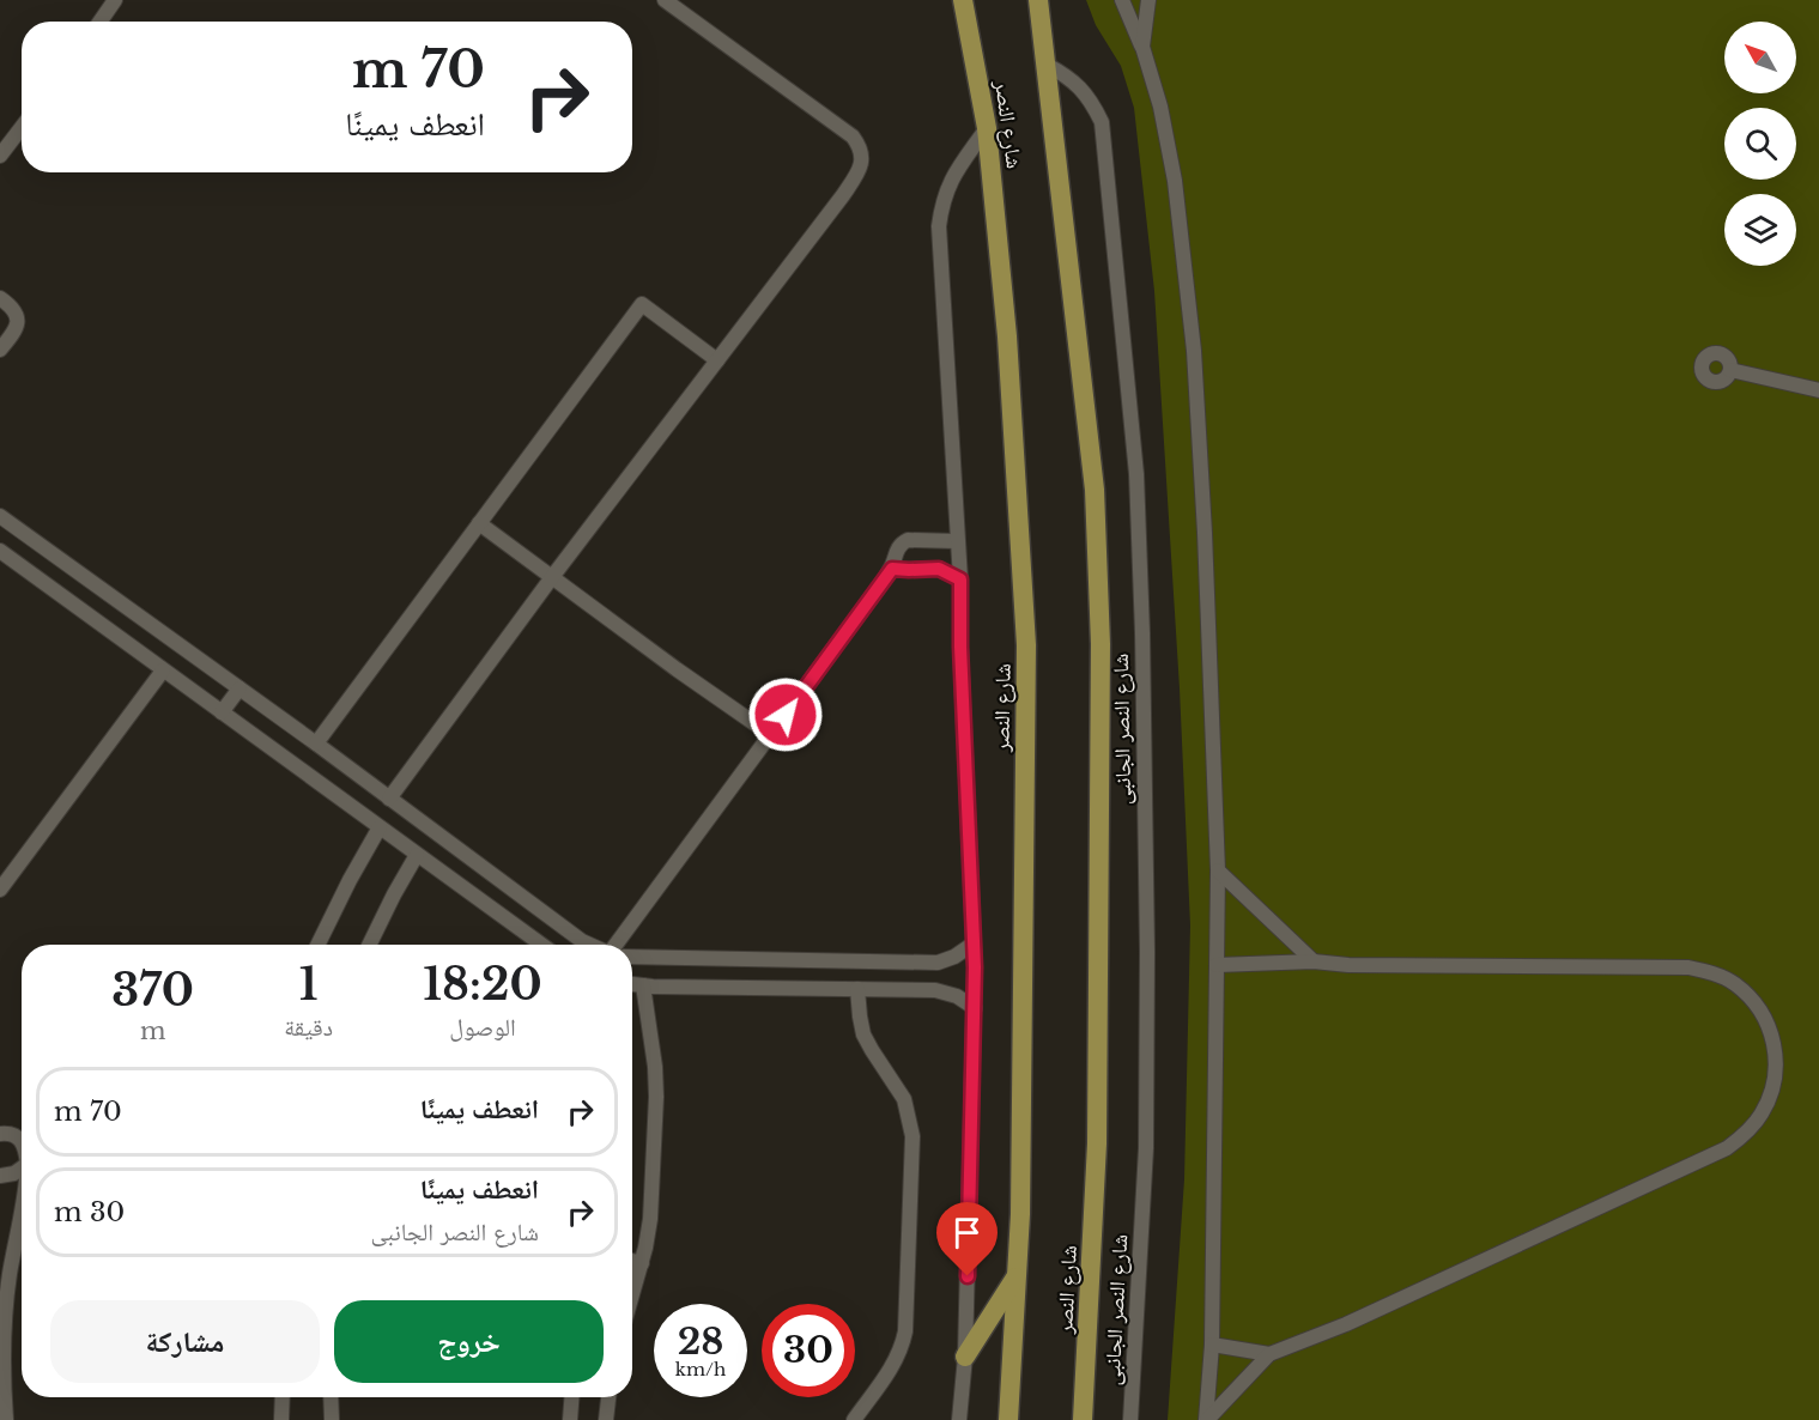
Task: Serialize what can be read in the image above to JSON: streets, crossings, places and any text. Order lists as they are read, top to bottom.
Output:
{
  "streets": {
    "main road": ["شارع النصر"],
    "street": ["شارع النصر الجانبى"]
  },
  "crossings": [
    ["شارع النصر", "شارع النصر الجانبى"]
  ],
  "north": "top left",
  "page": {
    "turn": ["70 m", "انعطف يمينًا"],
    "eta": [
      "18:20",
      "الوصول",
      "1",
      "دقيقة",
      "370",
      "m"
    ],
    "list": [
      {
        "name": "انعطف يمينًا",
        "value": "70 m"
      },
      {
        "name": "انعطف يمينًا",
        "note": "شارع النصر الجانبى",
        "value": "30 m"
      }
    ],
    "buttons": ["خروج", "مشاركة"],
    "speed": "28 km/h",
    "limit": "30"
  }
}
